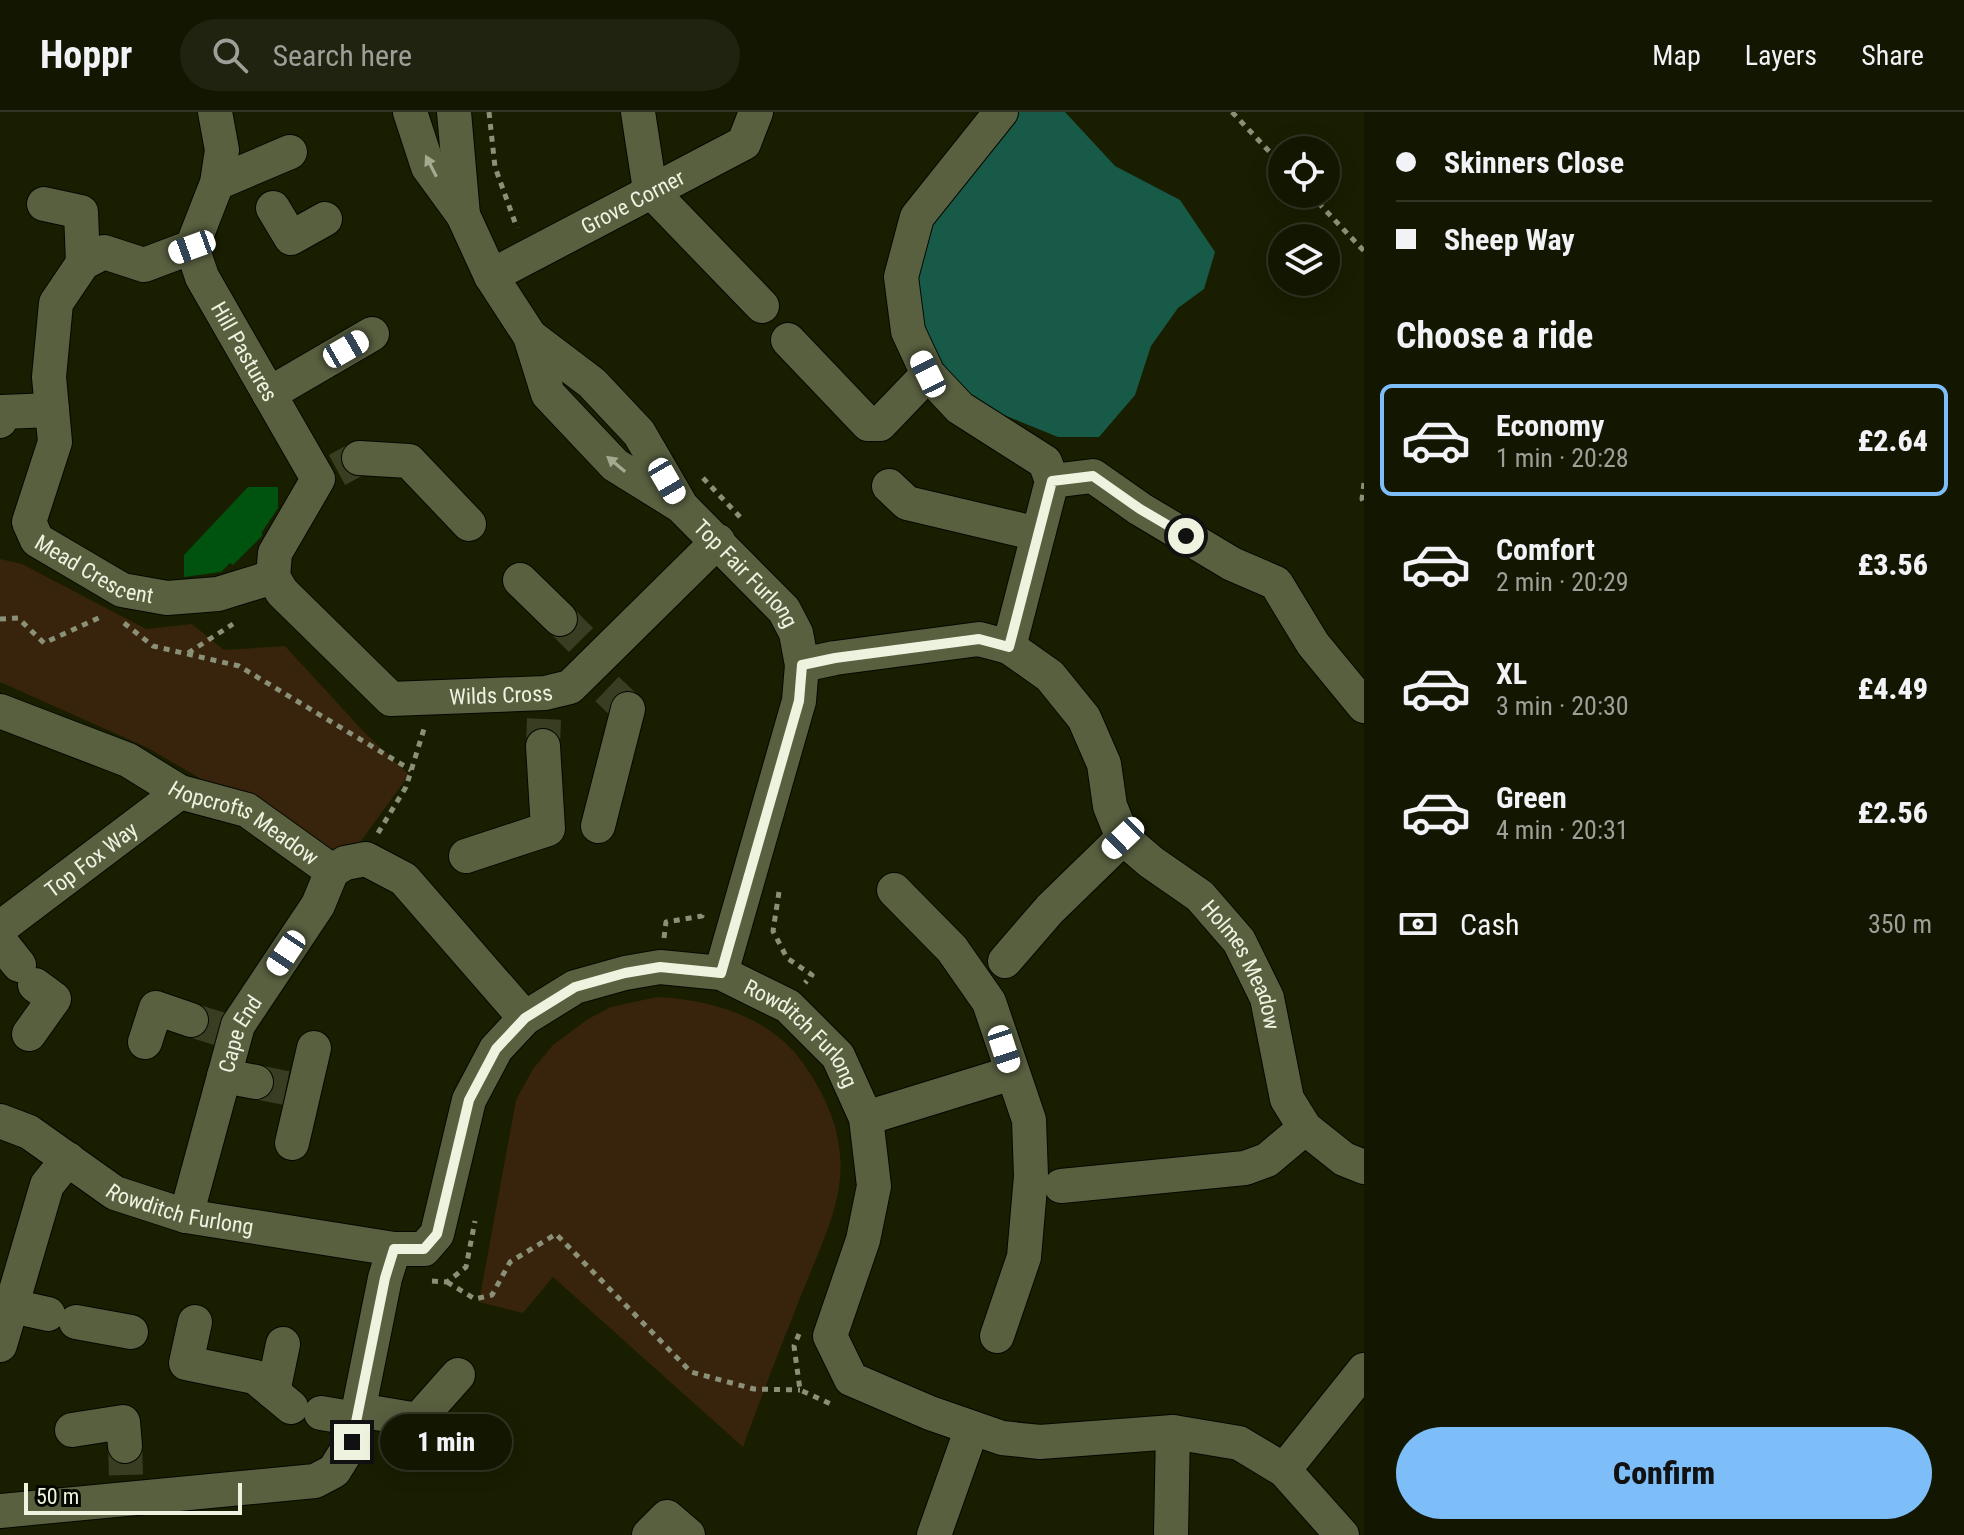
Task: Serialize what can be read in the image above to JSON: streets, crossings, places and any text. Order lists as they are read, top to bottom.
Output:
{
  "streets": {
    "street": [
      "Grove Corner",
      "Hill Pastures",
      "Mead Crescent",
      "Top Fair Furlong",
      "Wilds Cross",
      "Hopcrofts Meadow",
      "Top Fox Way",
      "Holmes Meadow",
      "Cape End",
      "Rowditch Furlong"
    ]
  },
  "crossings": [
    ["Grove Corner", "Top Fair Furlong"],
    ["Mead Crescent", "Wilds Cross"],
    ["Top Fair Furlong", "Wilds Cross"],
    ["Top Fair Furlong", "Rowditch Furlong"],
    ["Hopcrofts Meadow", "Top Fox Way"],
    ["Hopcrofts Meadow", "Cape End"],
    ["Cape End", "Rowditch Furlong"]
  ],
  "scale_bar": "50 m",
  "page": {
    "header": "Hoppr",
    "search": "Search here",
    "nav": ["Map", "Layers", "Share"],
    "banner": ["Skinners Close", "Sheep Way"],
    "heading": "Choose a ride",
    "list": [
      {
        "name": "Economy",
        "note": "1 min · 20:28",
        "value": "£2.64"
      },
      {
        "name": "Comfort",
        "note": "2 min · 20:29",
        "value": "£3.56"
      },
      {
        "name": "XL",
        "note": "3 min · 20:30",
        "value": "£4.49"
      },
      {
        "name": "Green",
        "note": "4 min · 20:31",
        "value": "£2.56"
      }
    ],
    "pay": ["Cash", "350 m"],
    "buttons": "Confirm",
    "bubble": "1 min",
    "scale": "50 m"
  }
}
